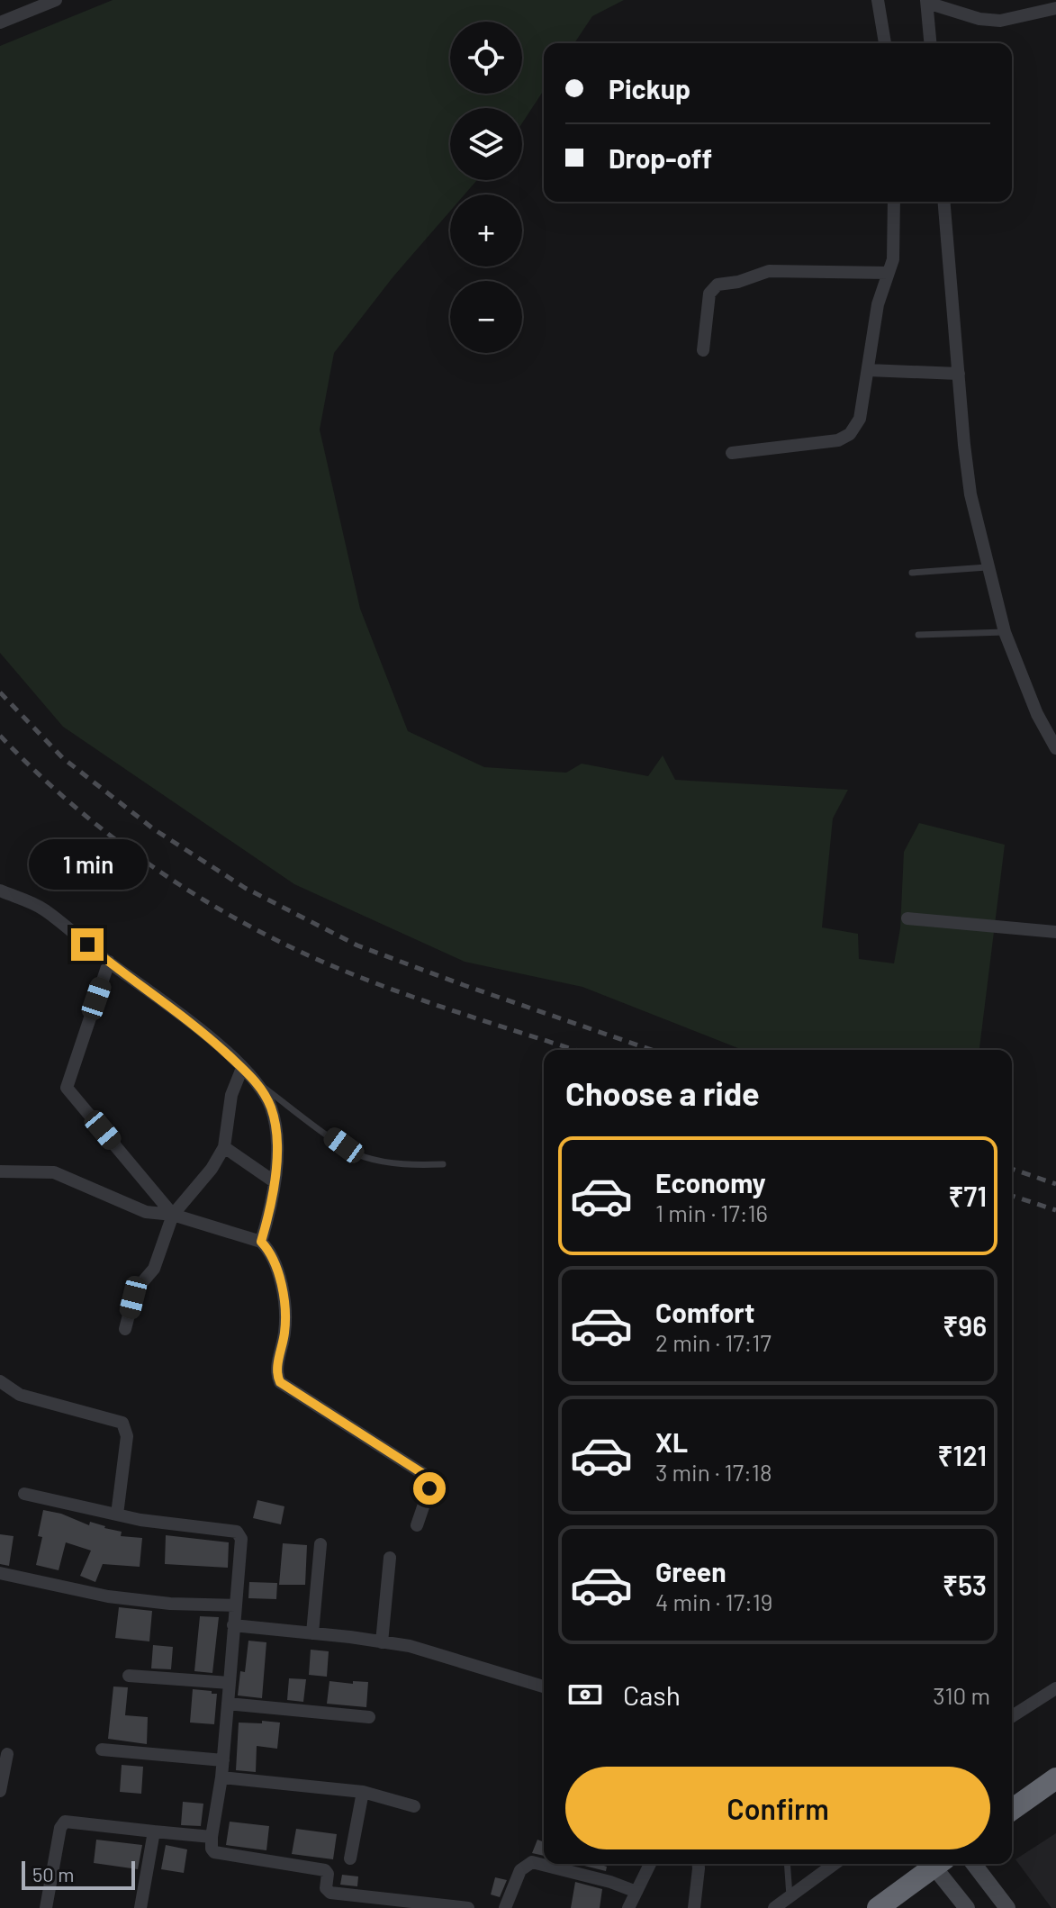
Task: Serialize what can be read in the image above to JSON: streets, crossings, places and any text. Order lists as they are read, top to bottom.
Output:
{
  "scale_bar": "50 m",
  "page": {
    "map_buttons": ["+", "−"],
    "banner": ["Pickup", "Drop-off"],
    "bubble": "1 min",
    "heading": "Choose a ride",
    "list": [
      {
        "name": "Economy",
        "note": "1 min · 17:16",
        "value": "₹71"
      },
      {
        "name": "Comfort",
        "note": "2 min · 17:17",
        "value": "₹96"
      },
      {
        "name": "XL",
        "note": "3 min · 17:18",
        "value": "₹121"
      },
      {
        "name": "Green",
        "note": "4 min · 17:19",
        "value": "₹53"
      }
    ],
    "pay": ["Cash", "310 m"],
    "buttons": "Confirm",
    "scale": "50 m"
  }
}
